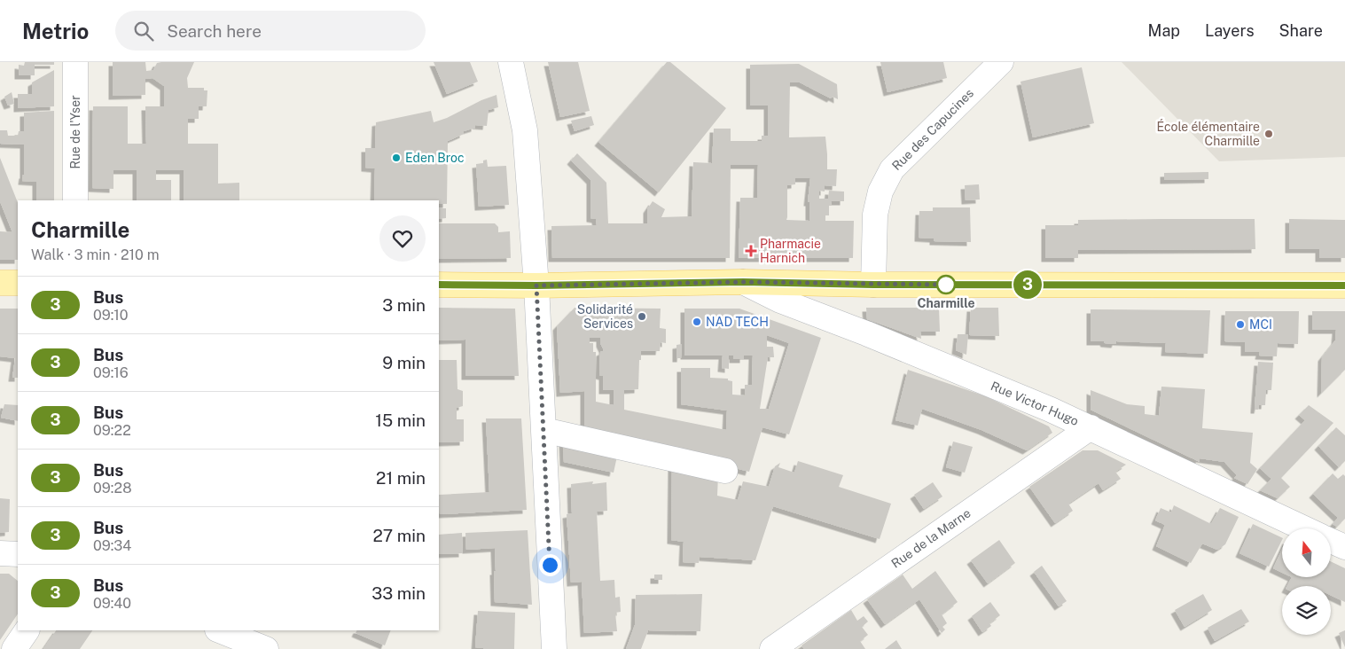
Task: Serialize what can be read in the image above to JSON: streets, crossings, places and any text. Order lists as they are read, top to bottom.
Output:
{
  "streets": {
    "street": [
      "Rue des Capucines",
      "Rue de l'Yser",
      "Rue Victor Hugo",
      "Rue de la Marne"
    ]
  },
  "crossings": [
    ["Rue Victor Hugo", "Rue de la Marne"]
  ],
  "places": {
    "other": [
      "École élémentaire Charmille",
      "Eden Broc",
      "Charmille",
      "Solidarité Services",
      "NAD TECH",
      "MCI"
    ],
    "health": ["Pharmacie Harnich"]
  },
  "lines": ["bus line 3"],
  "north": "top",
  "page": {
    "header": "Metrio",
    "search": "Search here",
    "nav": ["Map", "Layers", "Share"],
    "on_map": "3",
    "heading": ["Charmille", "Walk · 3 min · 210 m"],
    "list": [
      {
        "mark": "3",
        "name": "Bus",
        "note": "09:10",
        "value": "3 min"
      },
      {
        "mark": "3",
        "name": "Bus",
        "note": "09:16",
        "value": "9 min"
      },
      {
        "mark": "3",
        "name": "Bus",
        "note": "09:22",
        "value": "15 min"
      },
      {
        "mark": "3",
        "name": "Bus",
        "note": "09:28",
        "value": "21 min"
      },
      {
        "mark": "3",
        "name": "Bus",
        "note": "09:34",
        "value": "27 min"
      },
      {
        "mark": "3",
        "name": "Bus",
        "note": "09:40",
        "value": "33 min"
      }
    ]
  }
}
